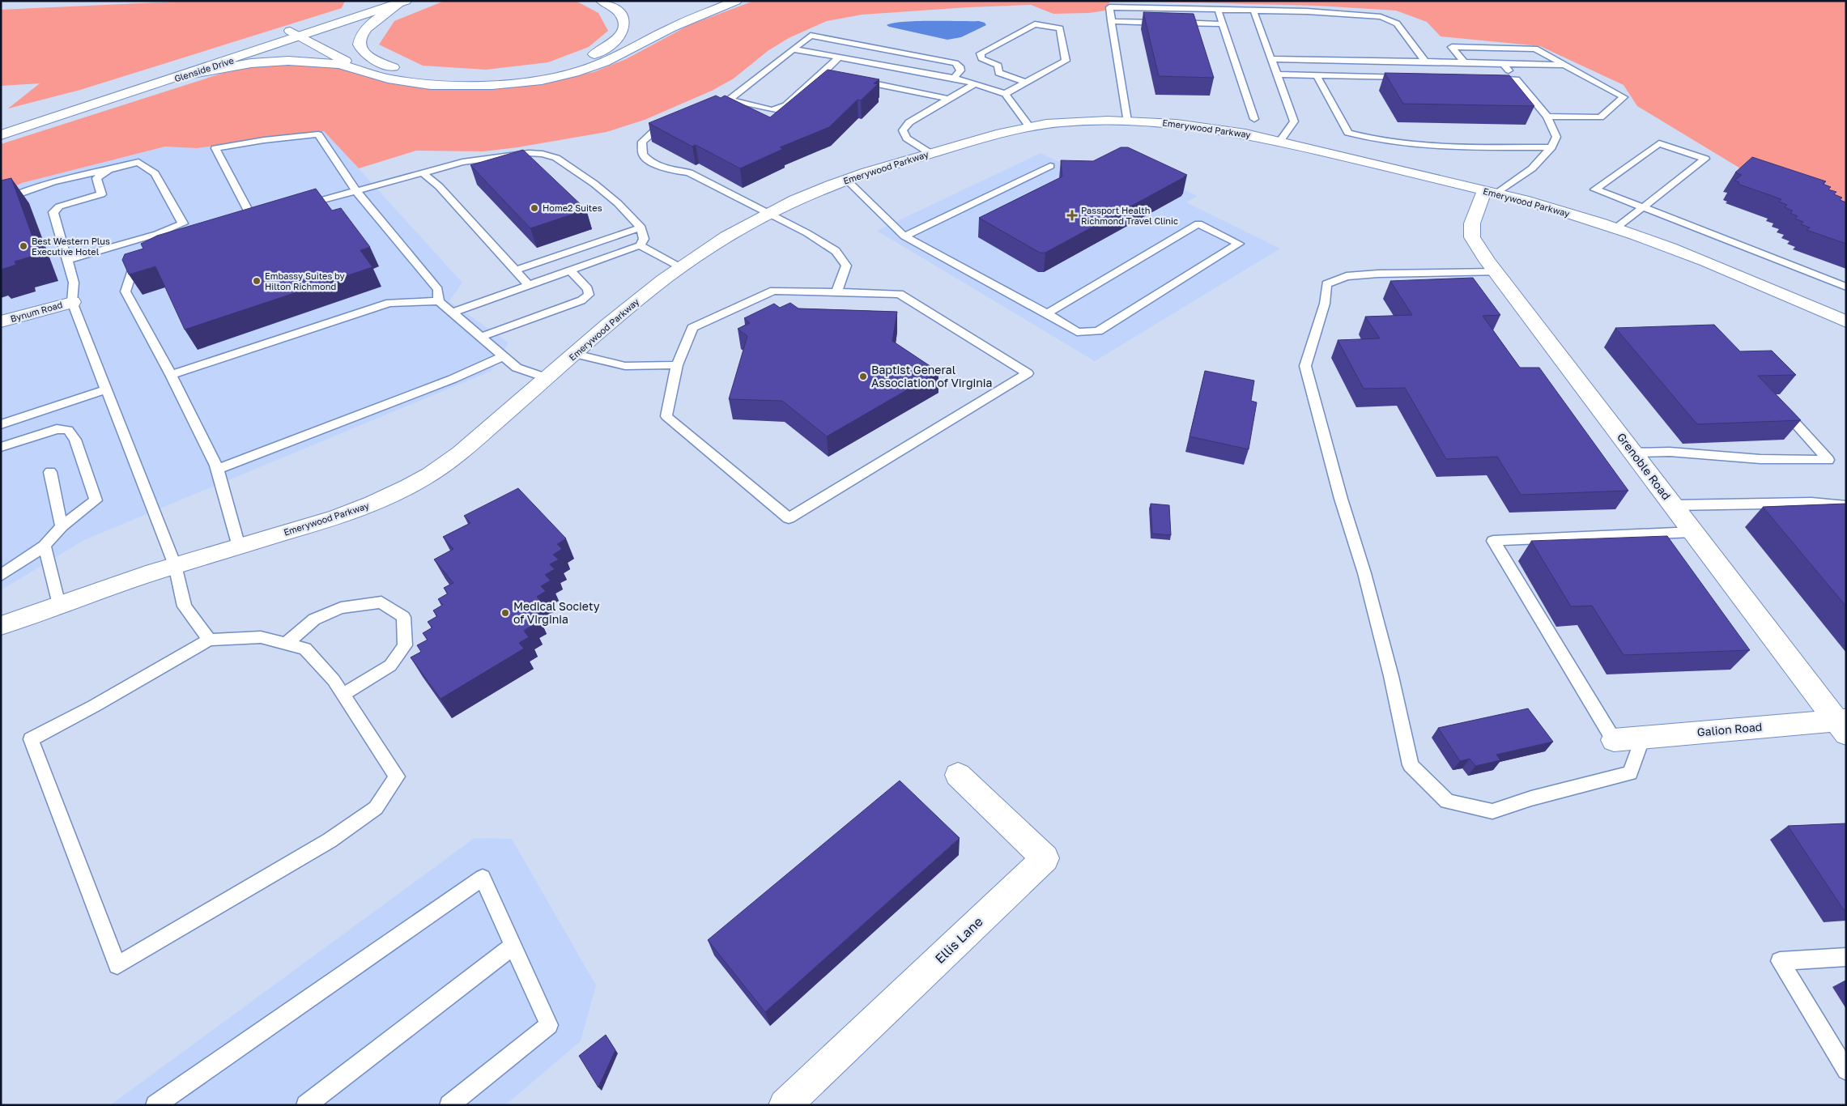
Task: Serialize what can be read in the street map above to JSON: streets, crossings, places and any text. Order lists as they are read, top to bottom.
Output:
{
  "streets": {
    "main road": [
      "Glenside Drive",
      "Emerywood Parkway",
      "Bynum Road",
      "Grenoble Road",
      "Galion Road",
      "Ellis Lane"
    ]
  },
  "crossings": [
    ["Emerywood Parkway", "Grenoble Road"],
    ["Grenoble Road", "Galion Road"]
  ],
  "places": {
    "other": [
      "Home2 Suites",
      "Best Western Plus Executive Hotel",
      "Embassy Suites by Hilton Richmond",
      "Baptist General Association of Virginia",
      "Medical Society of Virginia"
    ],
    "health": ["Passport Health Richmond Travel Clinic"]
  }
}
